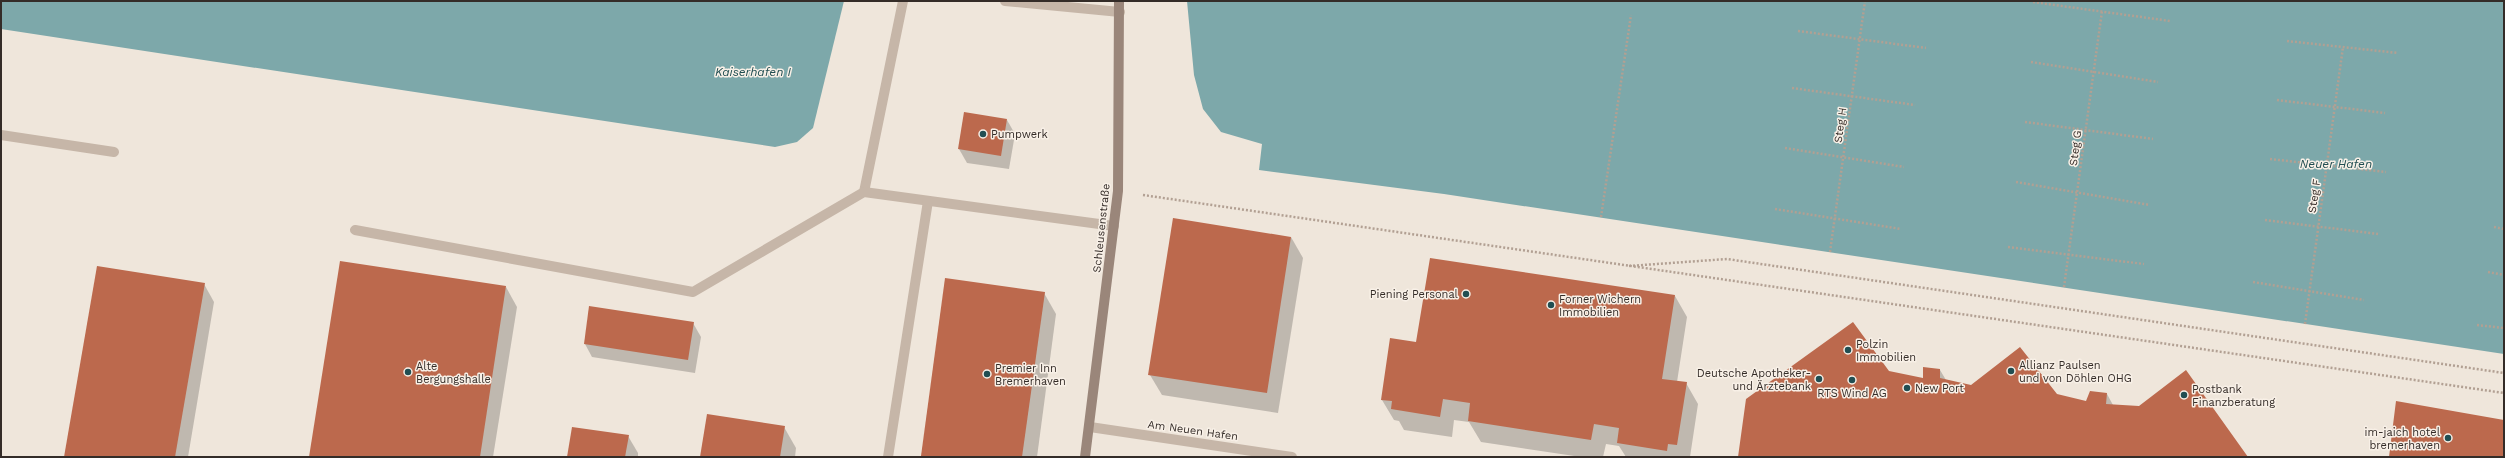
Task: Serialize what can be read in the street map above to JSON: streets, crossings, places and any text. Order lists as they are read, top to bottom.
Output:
{
  "streets": {
    "street": ["Schleusenstraße", "Am Neuen Hafen"],
    "path": ["Steg H", "Steg G", "Steg F"]
  },
  "crossings": [
    ["Schleusenstraße", "Am Neuen Hafen"]
  ],
  "water": ["Kaiserhafen I", "Neuer Hafen"],
  "places": [
    "Pumpwerk",
    "Piening Personal",
    "Forner Wichern Immobilien",
    "Polzin Immobilien",
    "Allianz Paulsen und von Döhlen OHG",
    "Alte Bergungshalle",
    "Premier Inn Bremerhaven",
    "Deutsche Apotheker- und Ärztebank",
    "RTS Wind AG",
    "New Port",
    "Postbank Finanzberatung",
    "im-jaich hotel bremerhaven"
  ]
}
